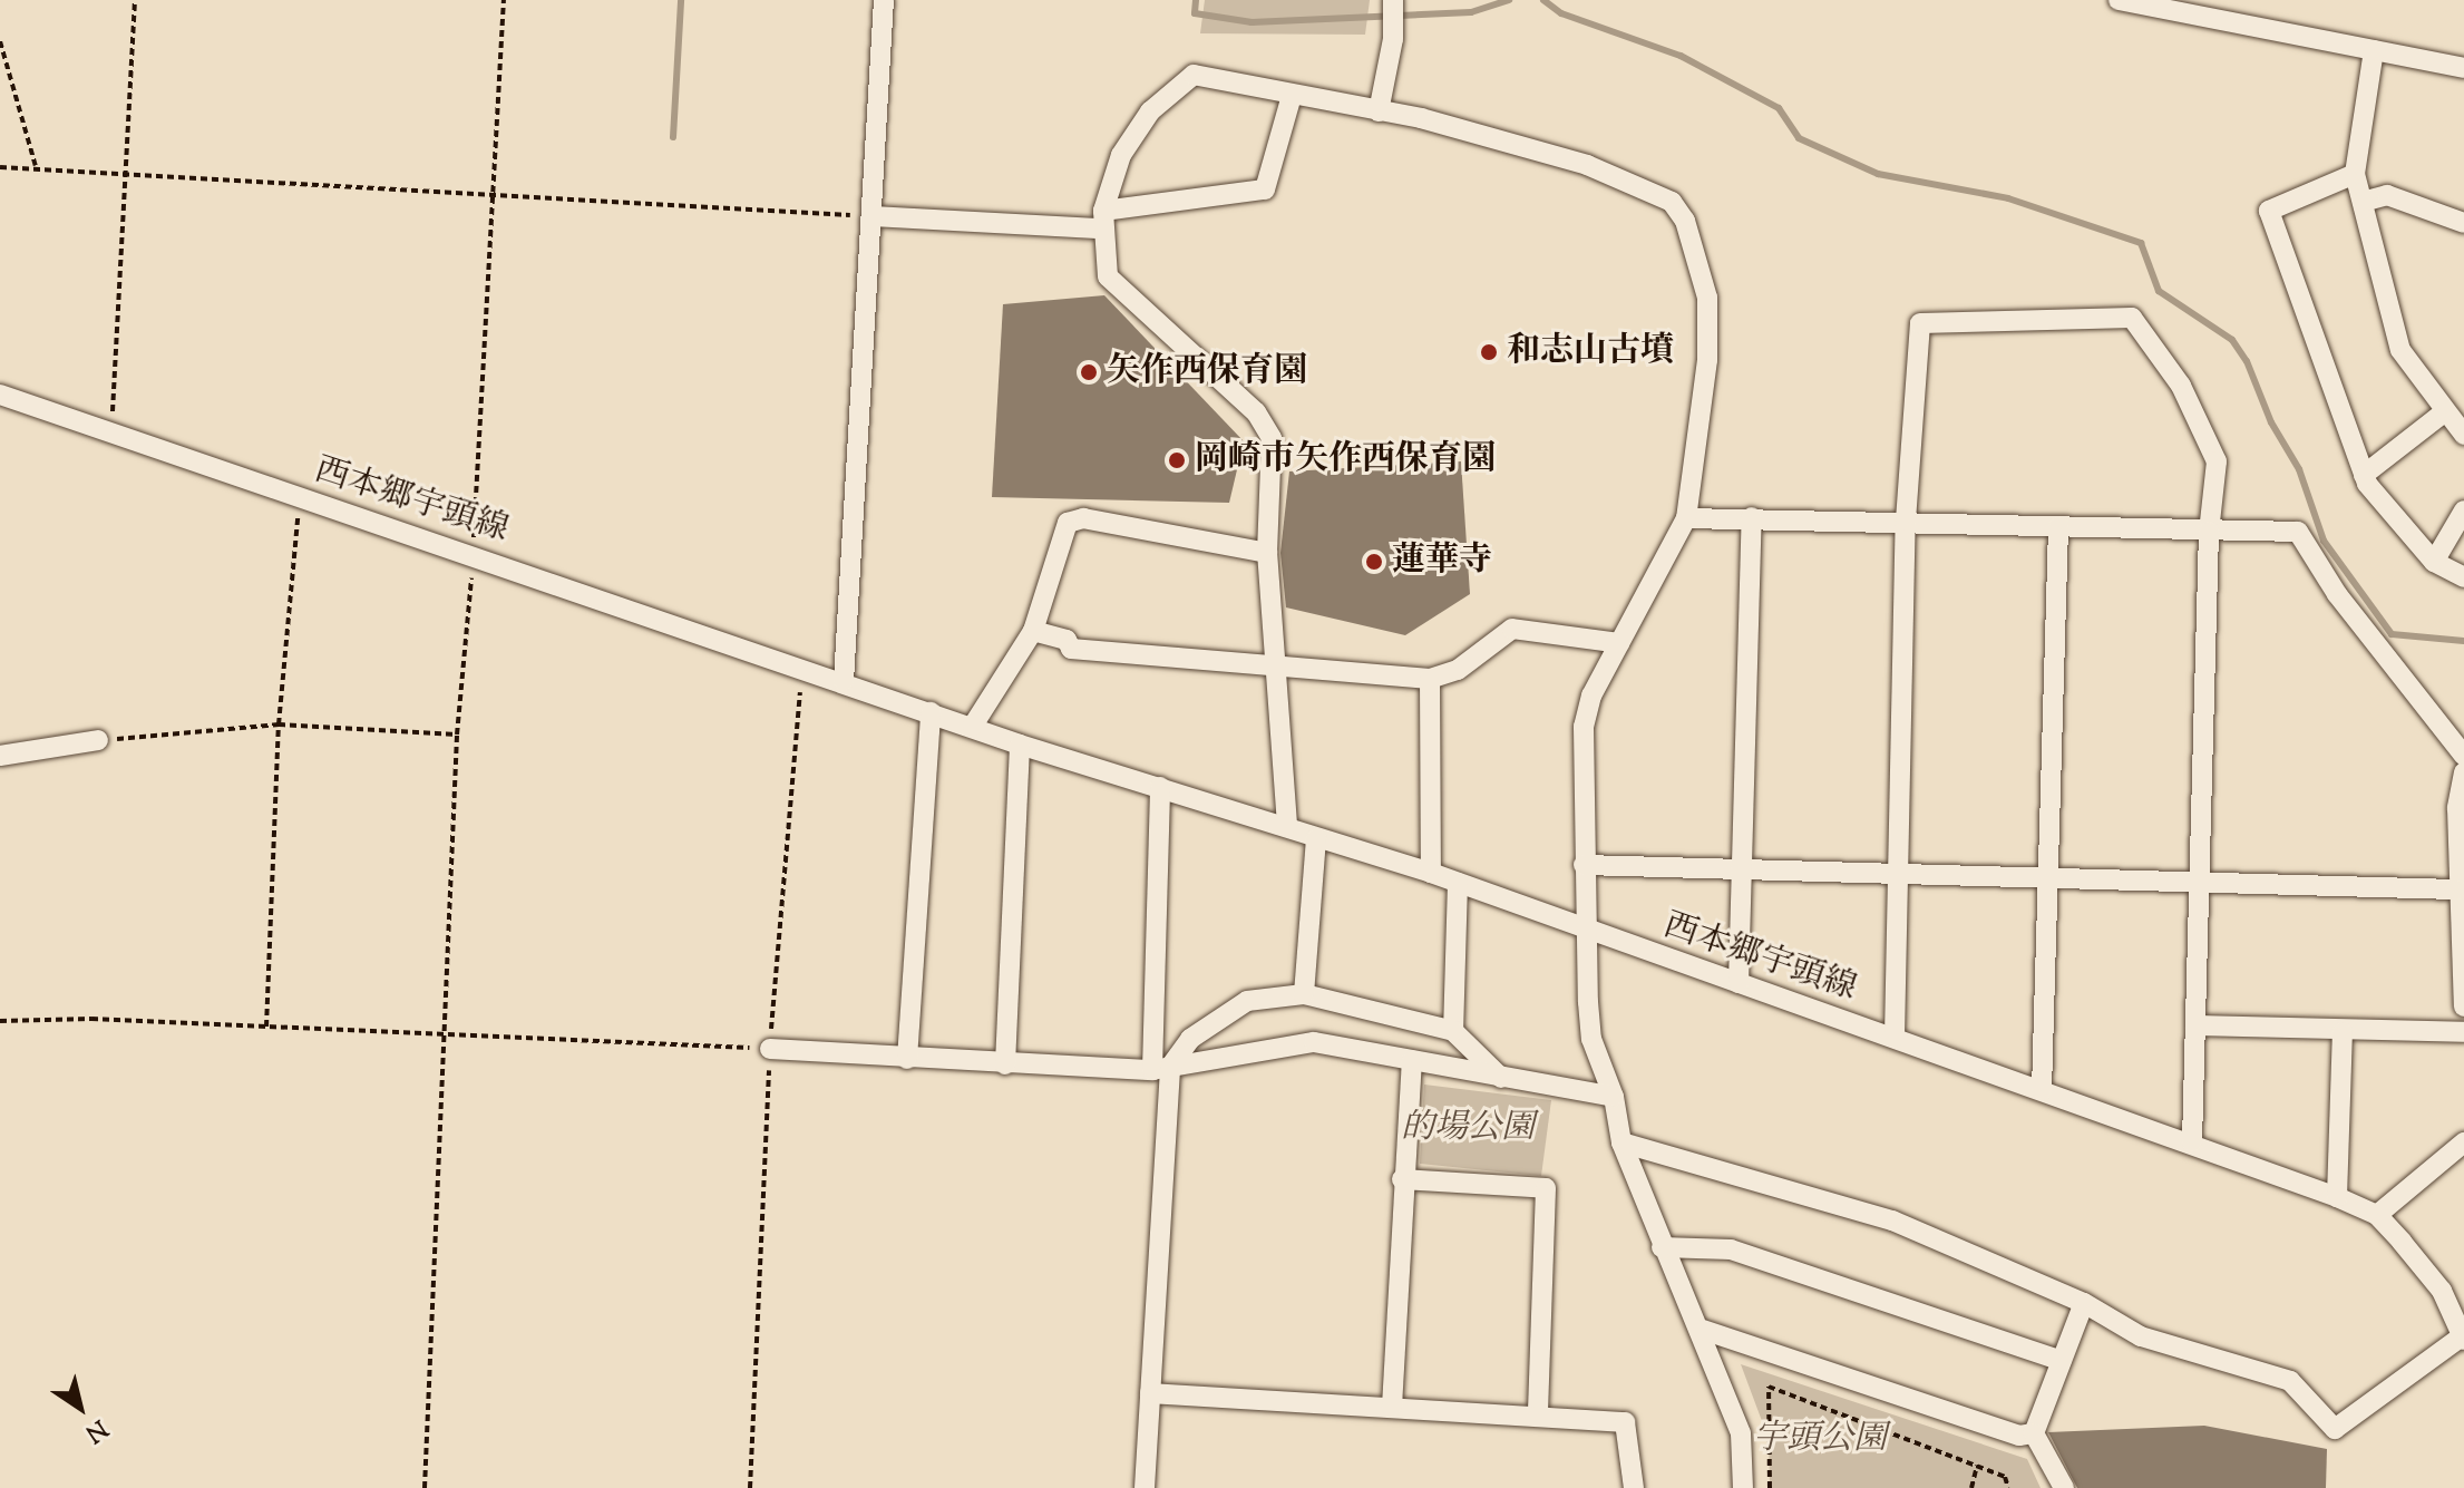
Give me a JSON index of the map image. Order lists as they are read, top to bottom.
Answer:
{
  "streets": {
    "street": ["西本郷宇頭線"]
  },
  "parks": ["的場公園", "宇頭公園"],
  "places": [
    "和志山古墳",
    "矢作西保育園",
    "岡崎市矢作西保育園",
    "蓮華寺"
  ],
  "north": "bottom right"
}
